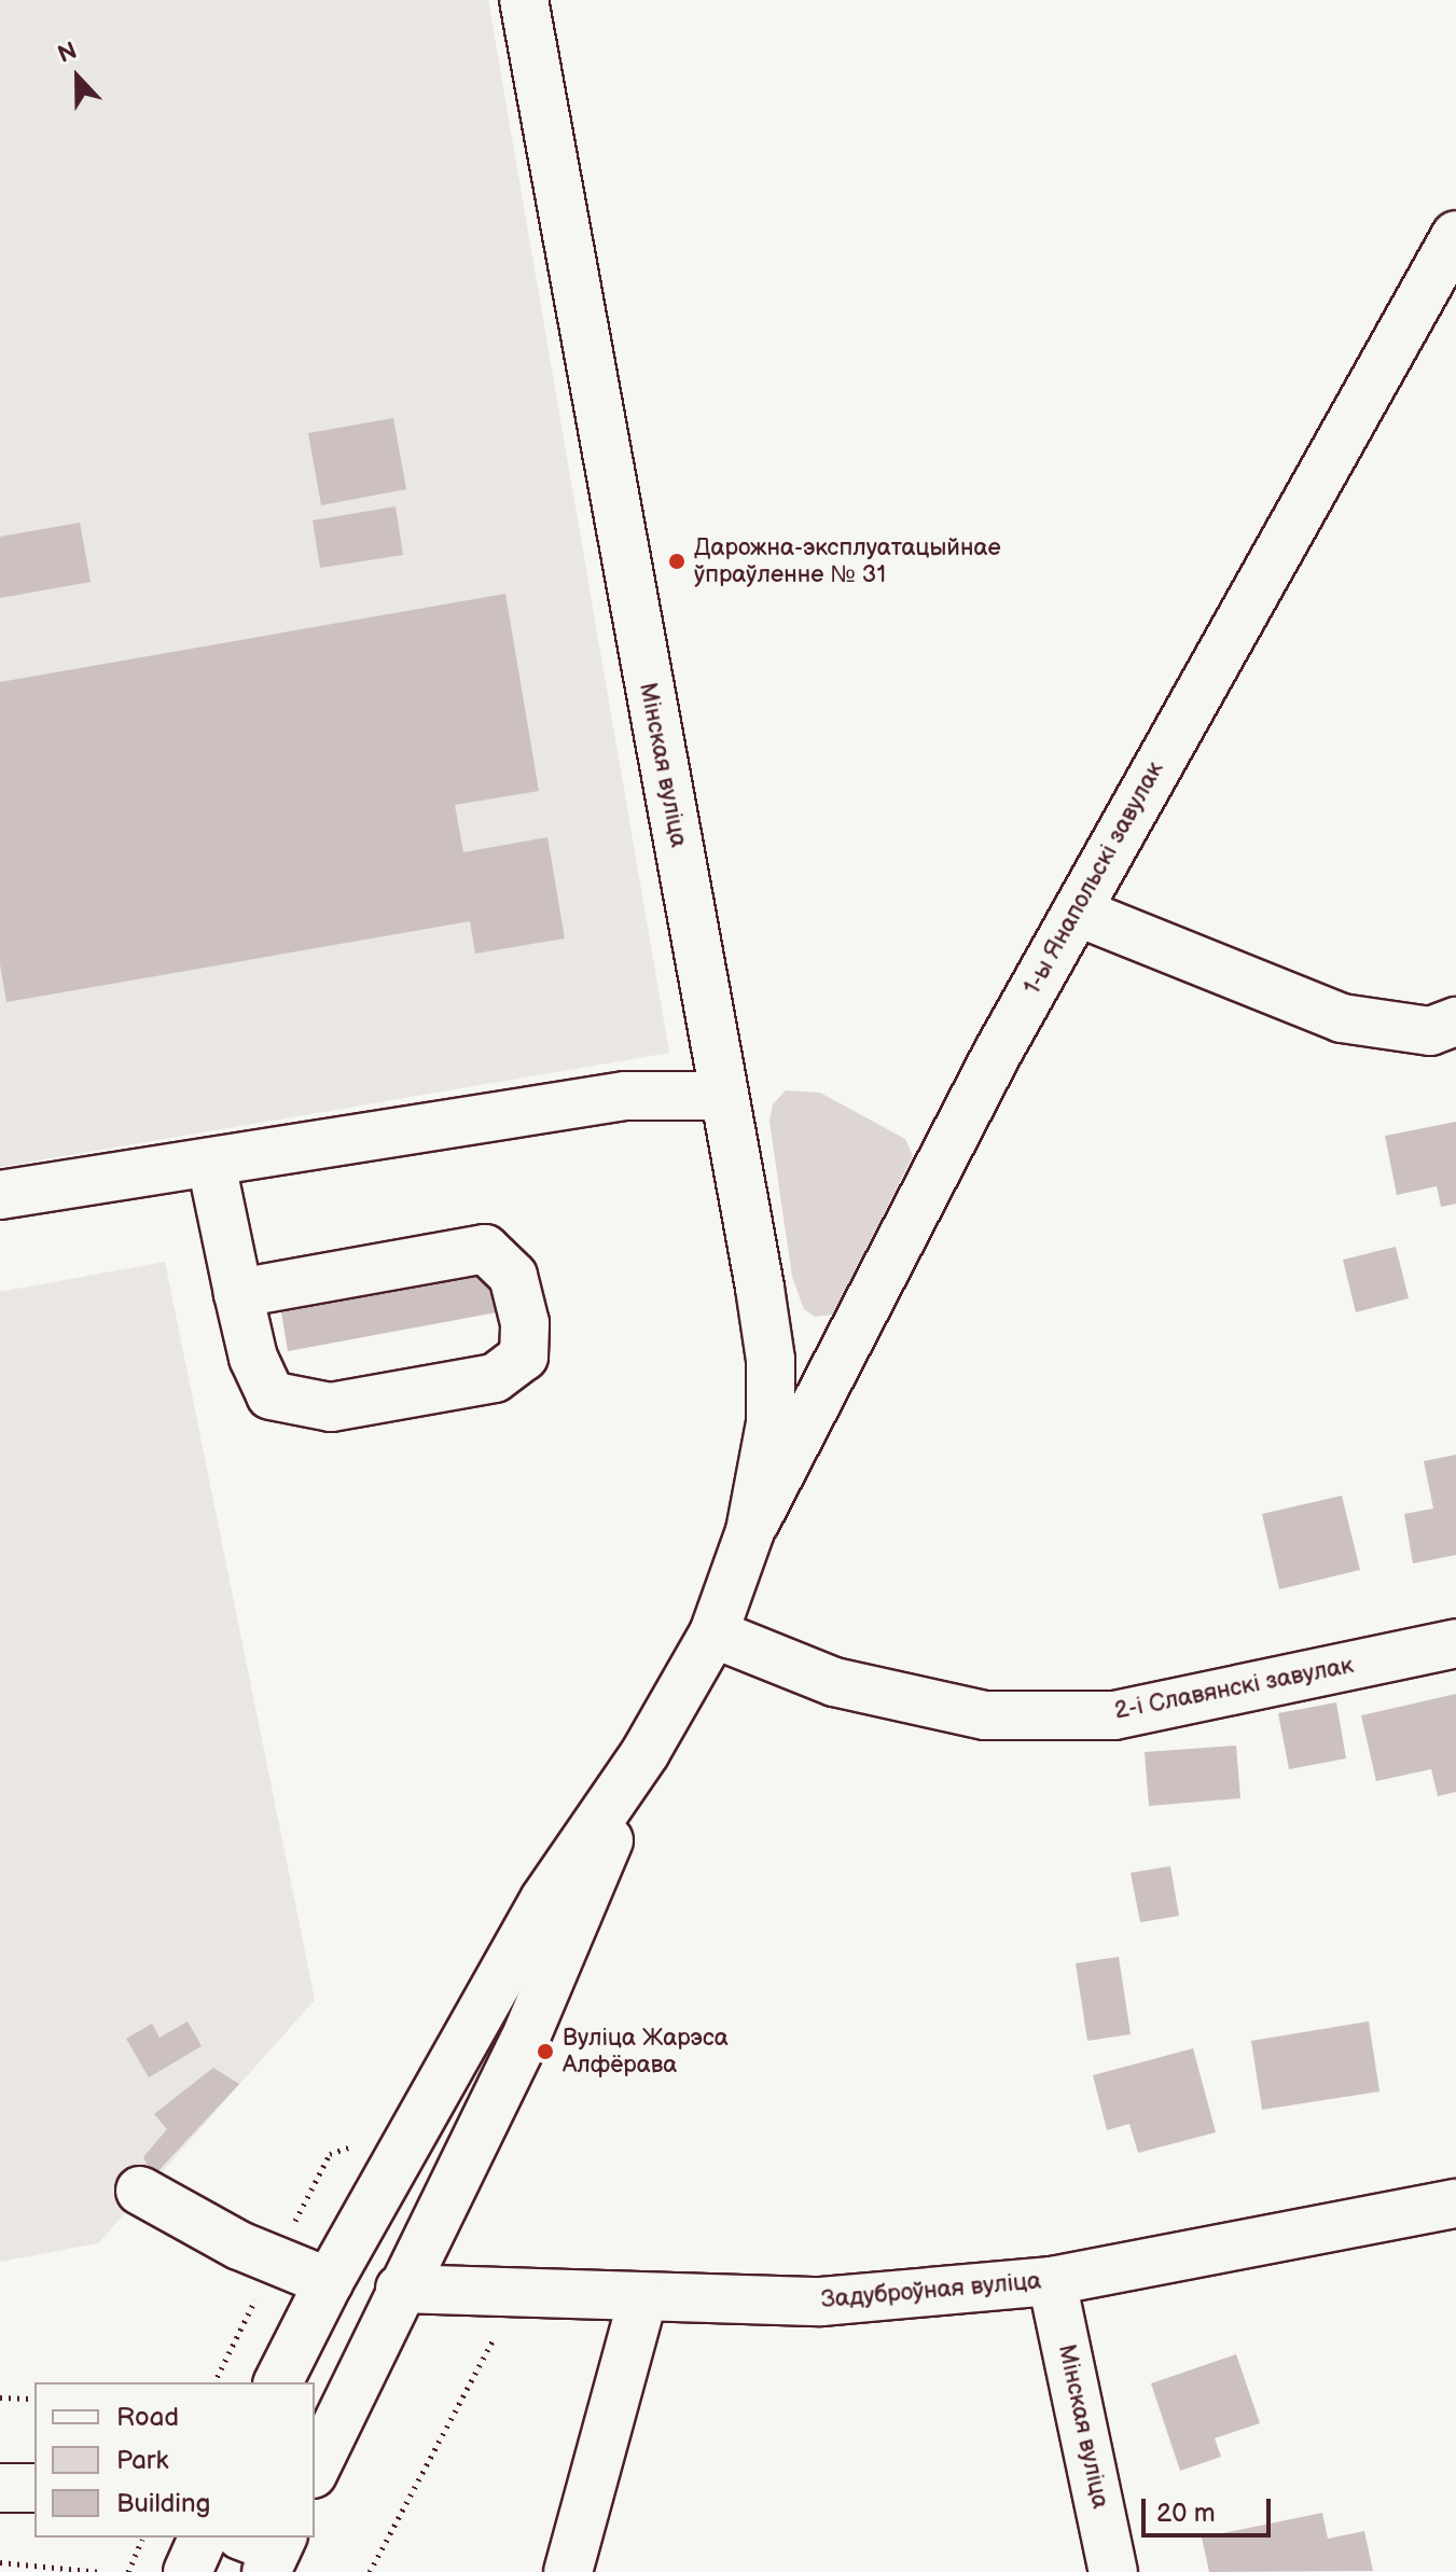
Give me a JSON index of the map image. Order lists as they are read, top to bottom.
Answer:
{
  "streets": {
    "street": [
      "Мінская вуліца",
      "1-ы Янапольскі завулак",
      "2-і Славянскі завулак",
      "Задуброўная вуліца"
    ]
  },
  "crossings": [
    ["Мінская вуліца", "1-ы Янапольскі завулак"],
    ["Мінская вуліца", "Задуброўная вуліца"]
  ],
  "places": ["Дарожна-эксплуатацыйнае ўпраўленне № 31", "Вуліца Жарэса Алфёрава"],
  "legend": ["Road", "Park", "Building"],
  "scale_bar": "20 m",
  "north": "top"
}
